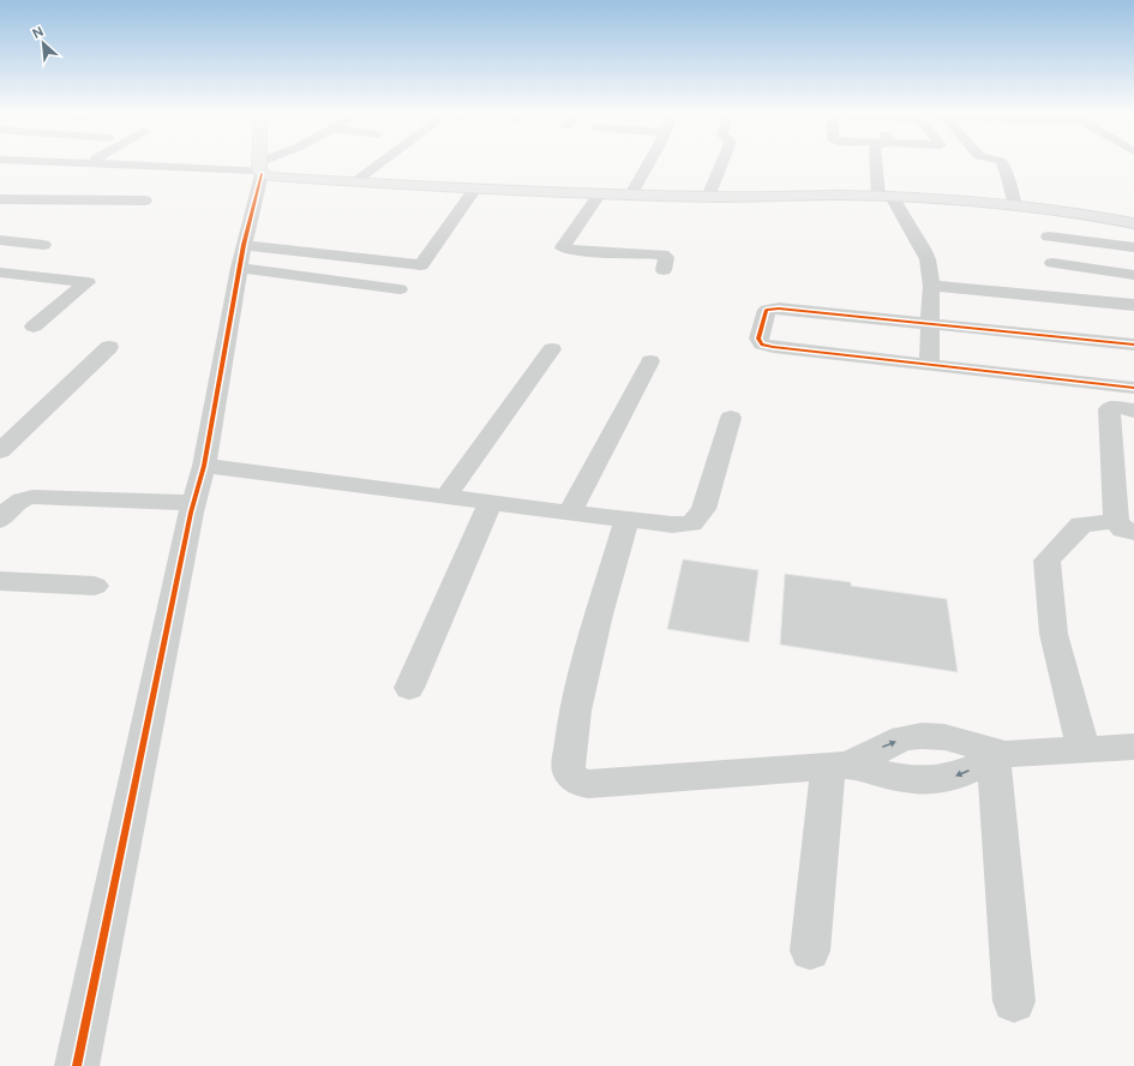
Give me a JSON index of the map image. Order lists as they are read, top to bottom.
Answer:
{
  "north": "top left"
}
